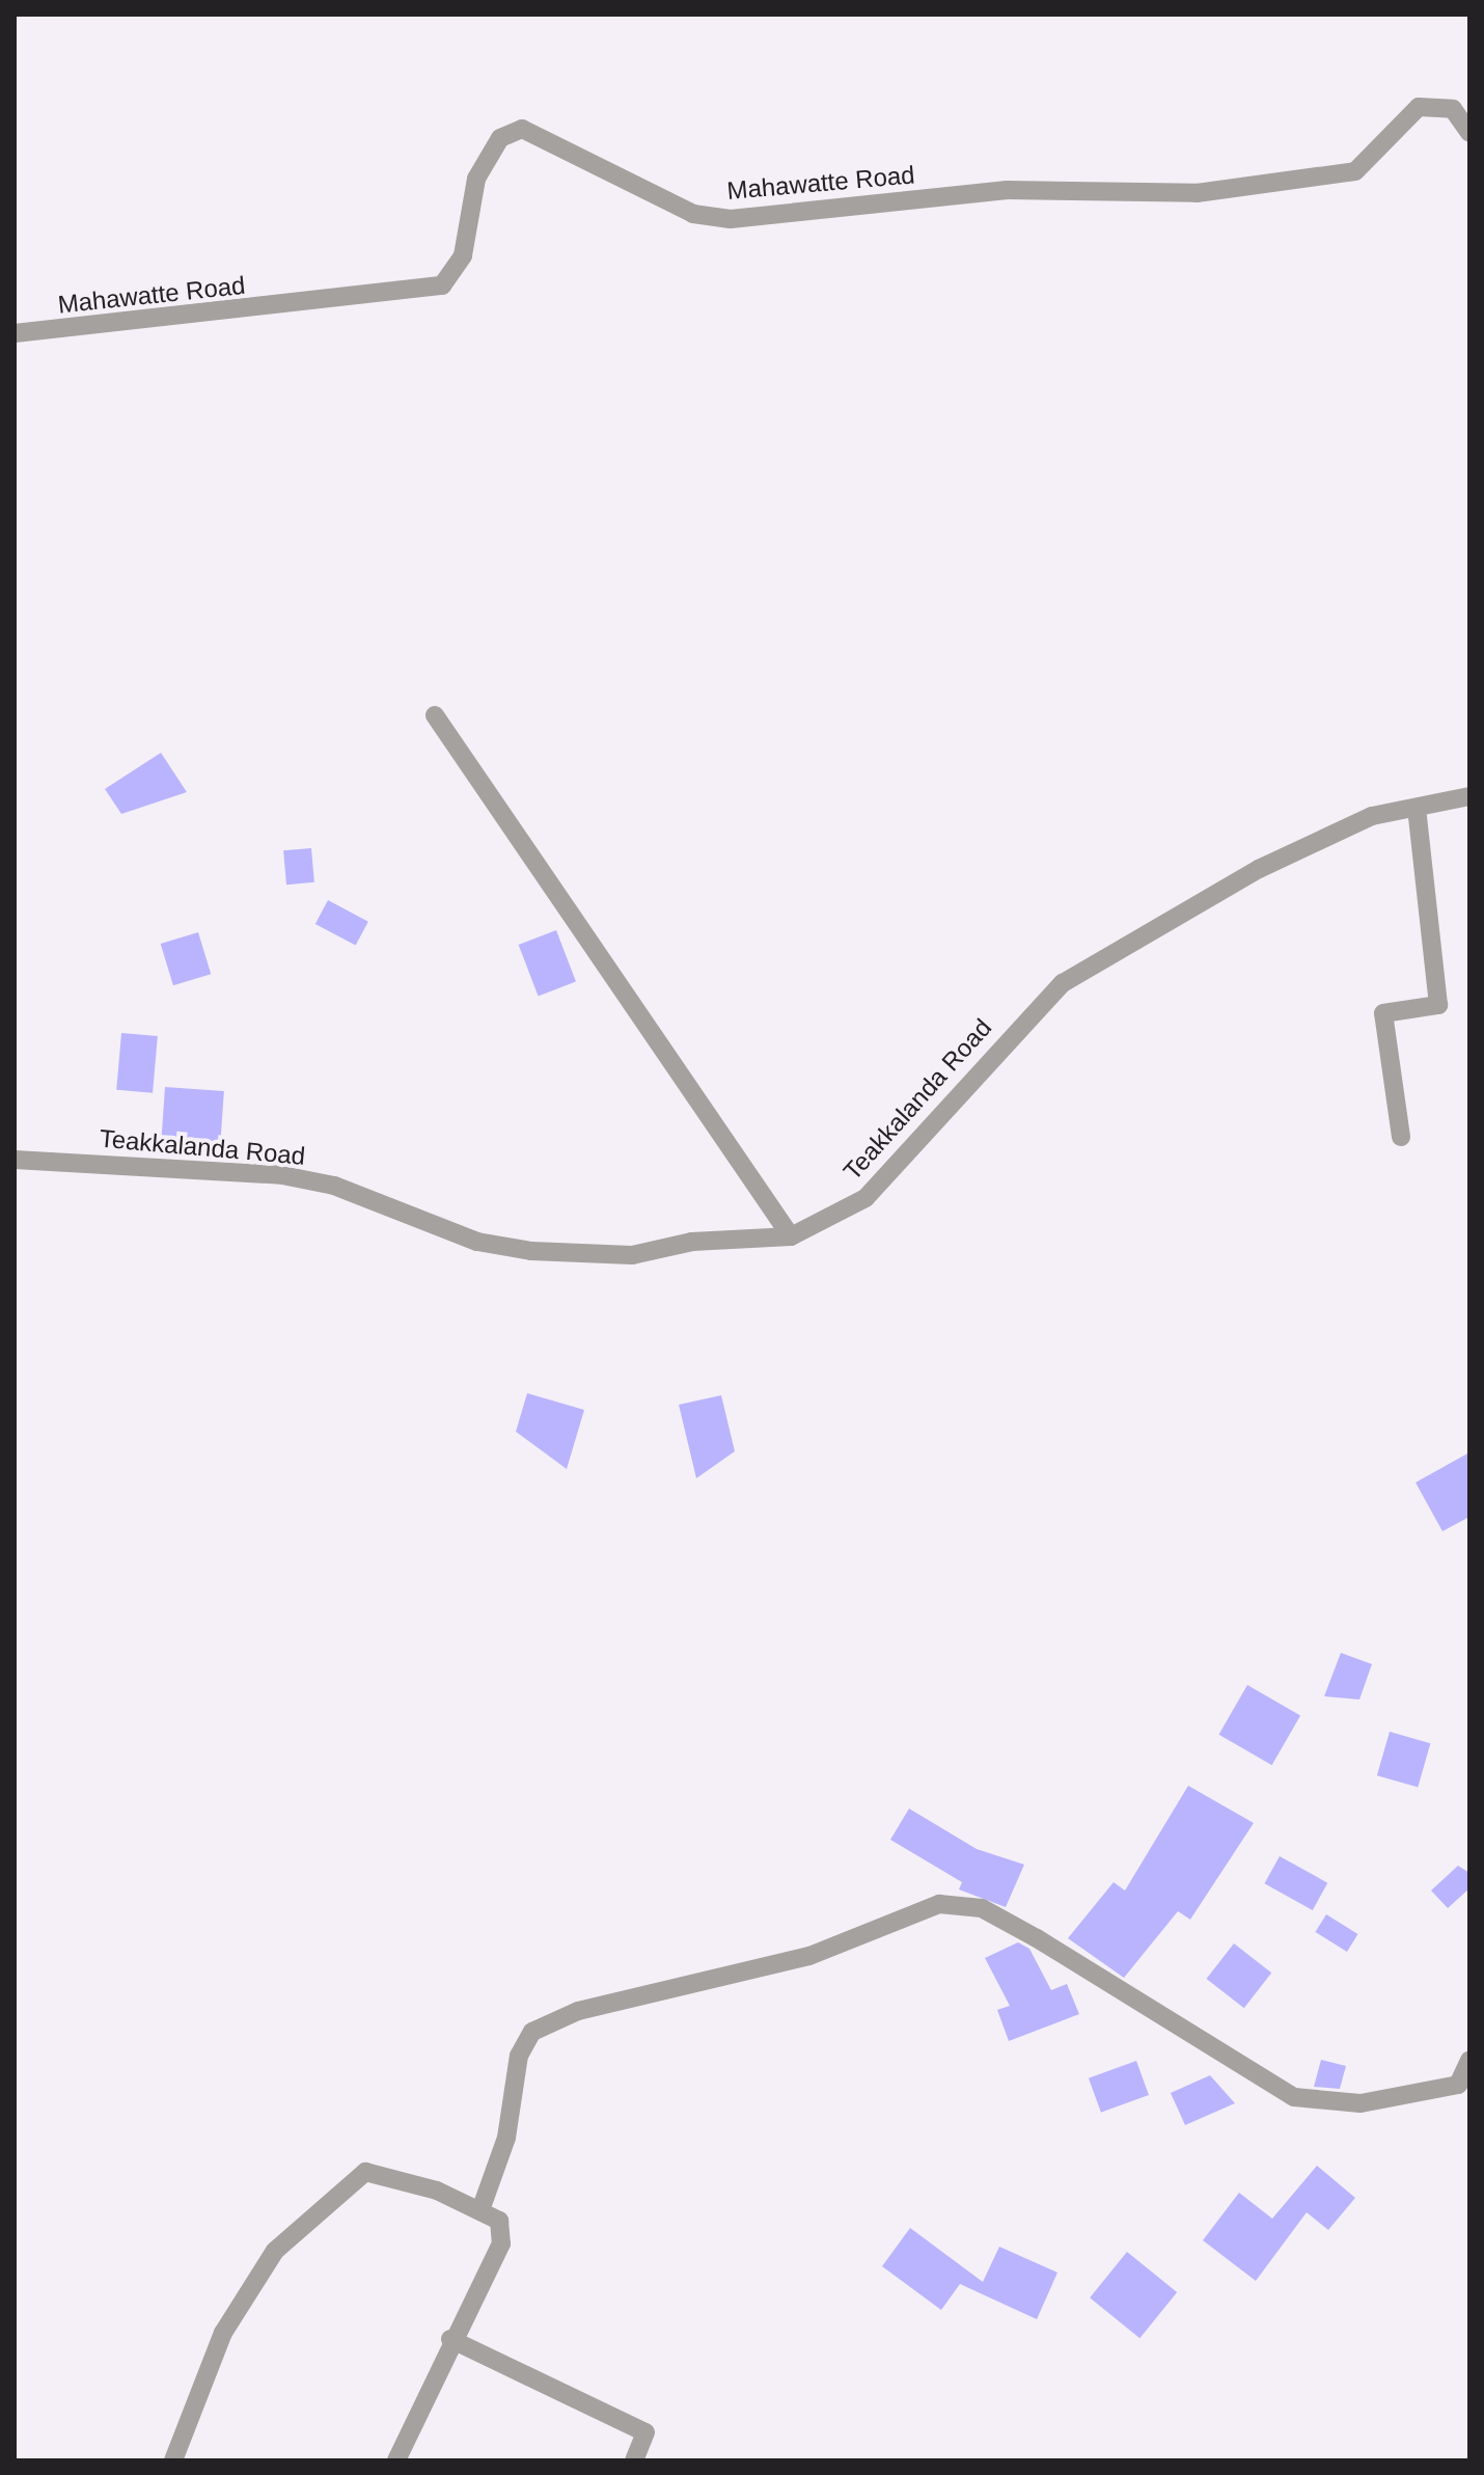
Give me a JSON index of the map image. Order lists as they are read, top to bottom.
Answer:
{
  "streets": {
    "street": ["Mahawatte Road", "Teakkalanda Road"]
  }
}
